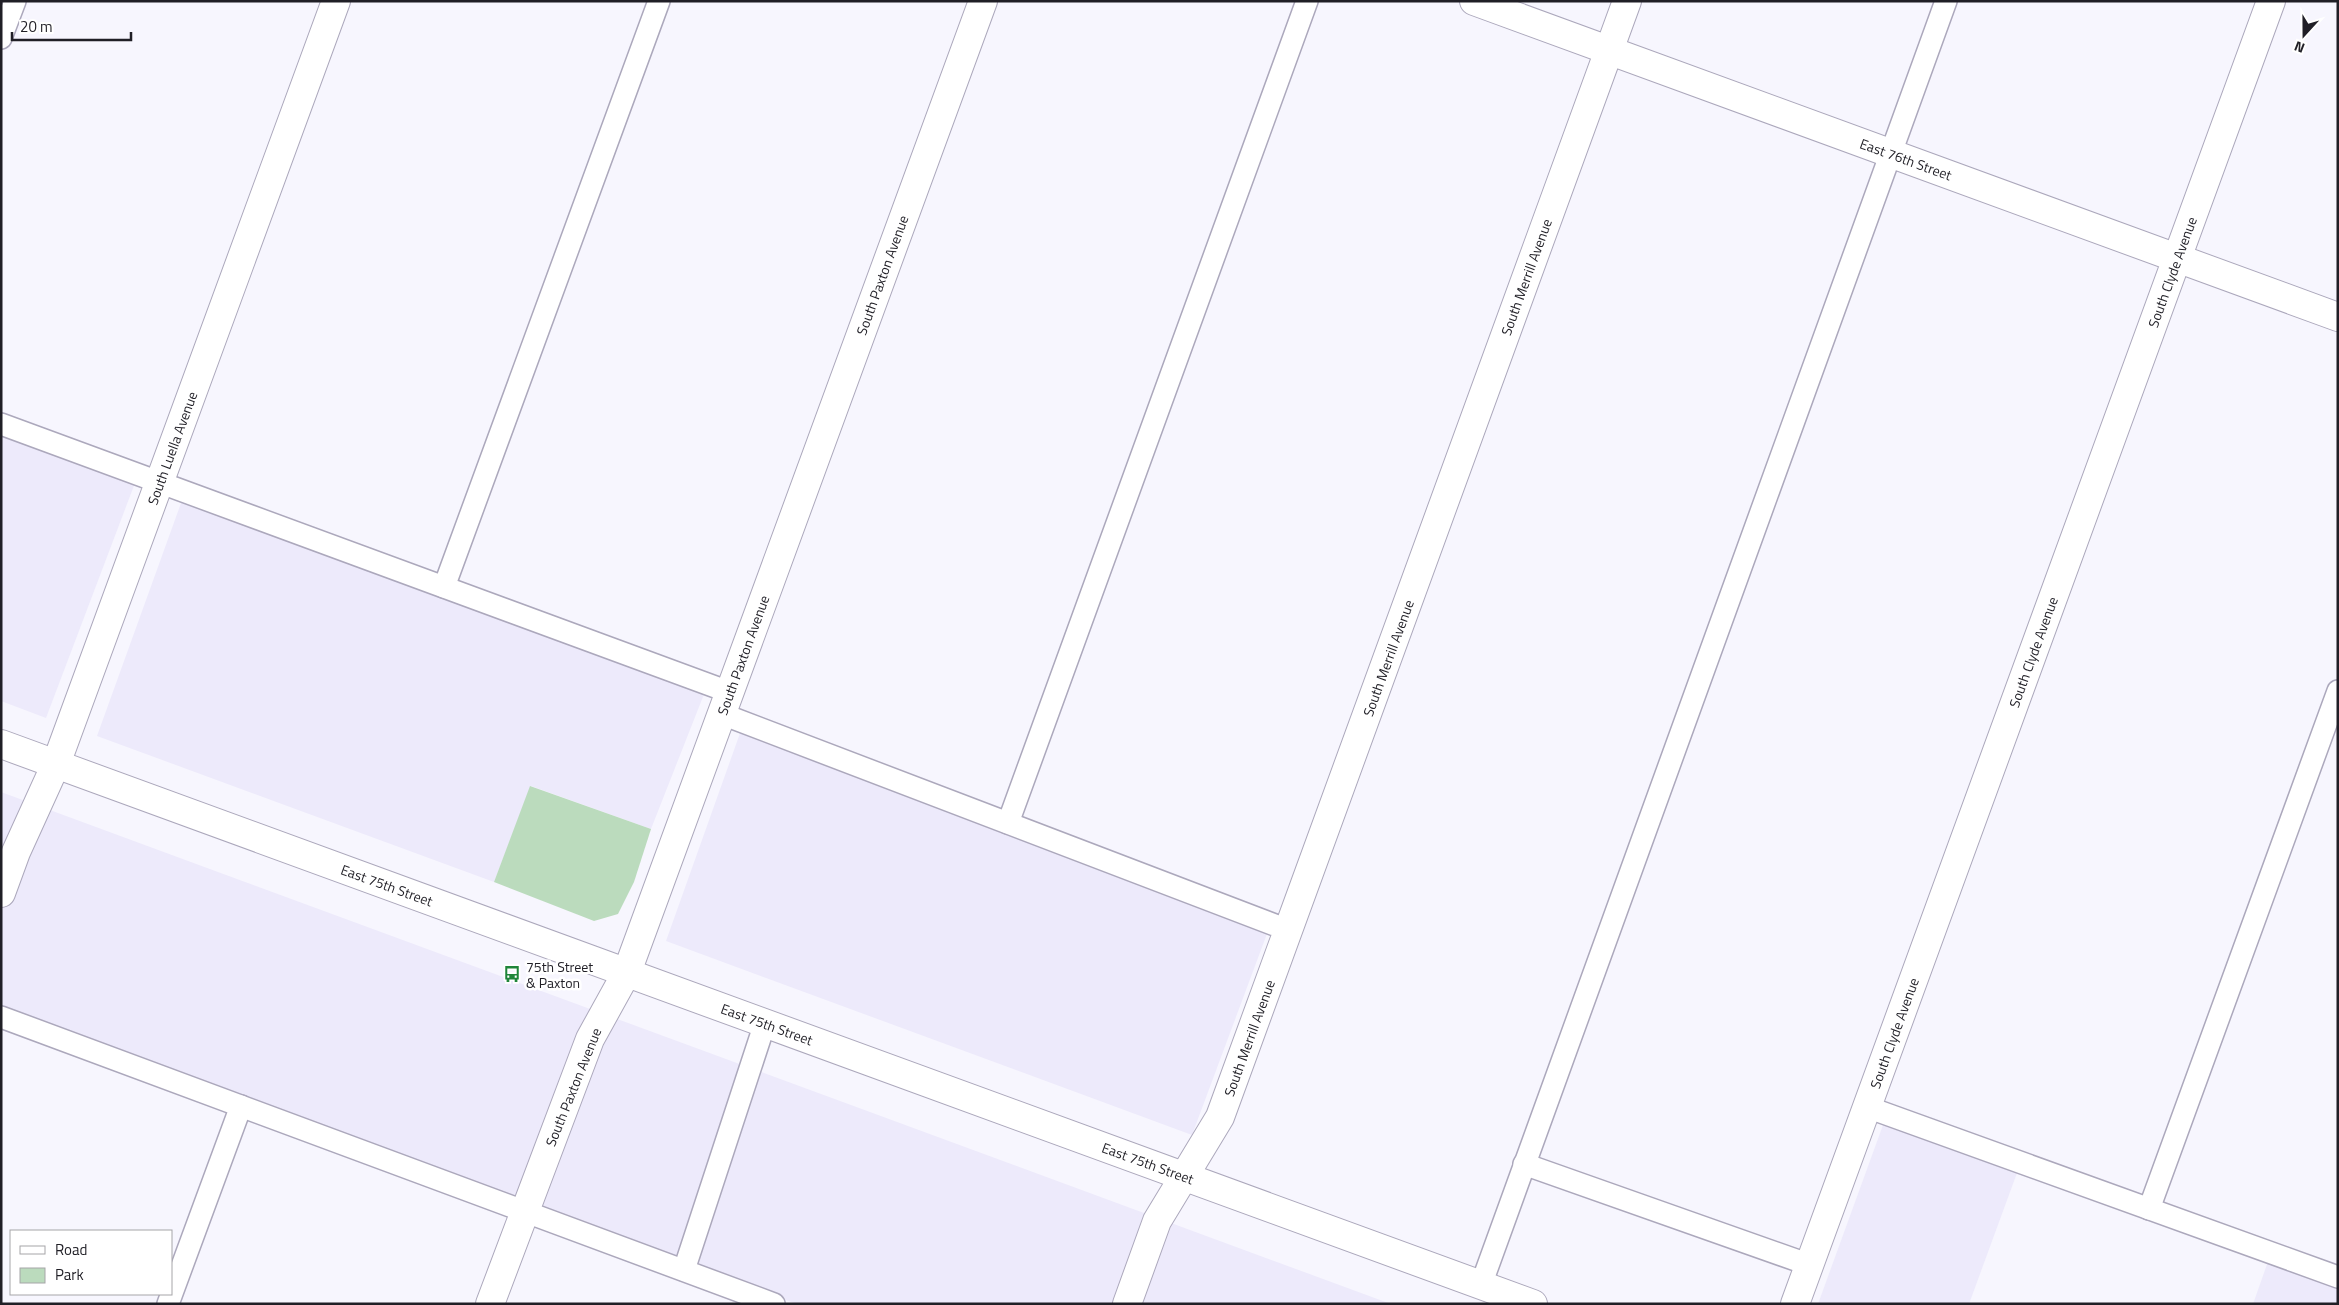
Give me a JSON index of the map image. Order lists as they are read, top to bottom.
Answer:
{
  "streets": {
    "street": [
      "East 76th Street",
      "South Clyde Avenue",
      "South Paxton Avenue",
      "South Merrill Avenue",
      "South Luella Avenue",
      "East 75th Street"
    ]
  },
  "crossings": [
    ["East 76th Street", "South Clyde Avenue"],
    ["East 76th Street", "South Merrill Avenue"],
    ["South Paxton Avenue", "East 75th Street"],
    ["South Merrill Avenue", "East 75th Street"],
    ["South Luella Avenue", "East 75th Street"]
  ],
  "places": {
    "bus stop": ["75th Street & Paxton"]
  },
  "legend": ["Road", "Park"],
  "scale_bar": "20 m",
  "north": "bottom"
}
